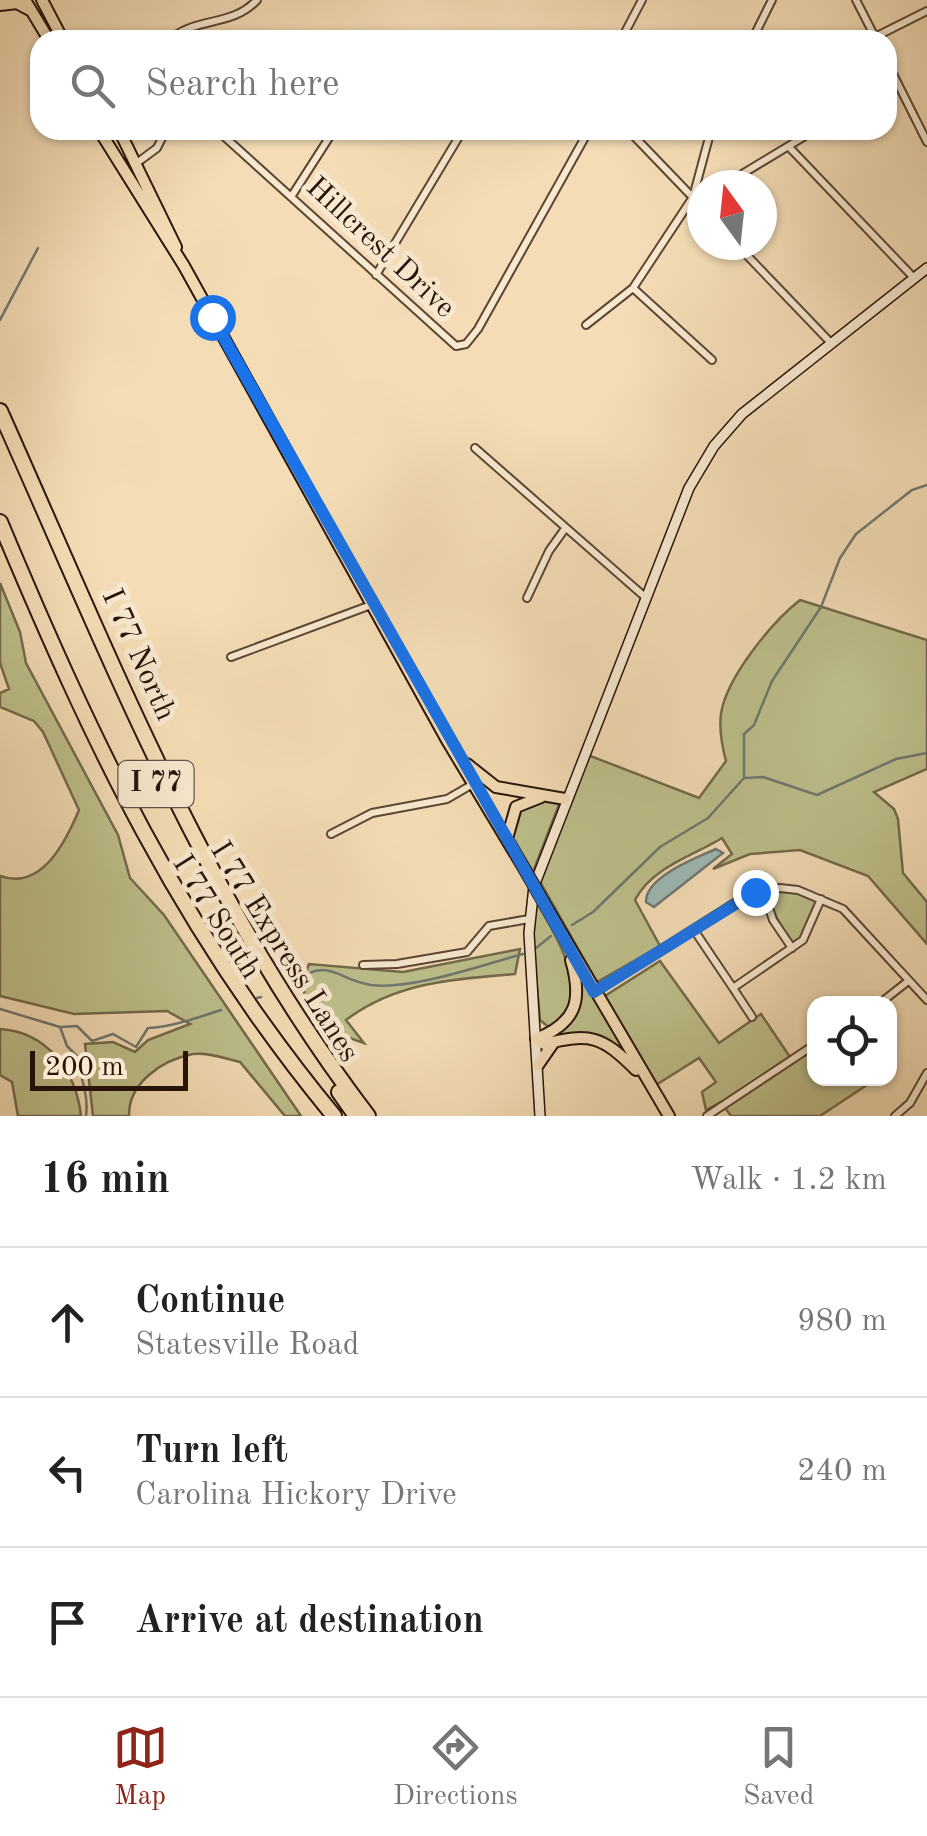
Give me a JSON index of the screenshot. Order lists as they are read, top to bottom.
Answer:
{
  "streets": {
    "highway": [
      "I 77 North",
      "I 77",
      "I 77 South",
      "I 77 Express Lanes"
    ],
    "street": ["Hillcrest Drive"]
  },
  "scale_bar": "200 m",
  "north": "top",
  "page": {
    "search": "Search here",
    "scale": "200 m",
    "heading": ["16 min", "Walk · 1.2 km"],
    "list": [
      ["Continue", "Statesville Road", "980 m"],
      ["Turn left", "Carolina Hickory Drive", "240 m"],
      "Arrive at destination"
    ],
    "nav": ["Map", "Directions", "Saved"]
  }
}
